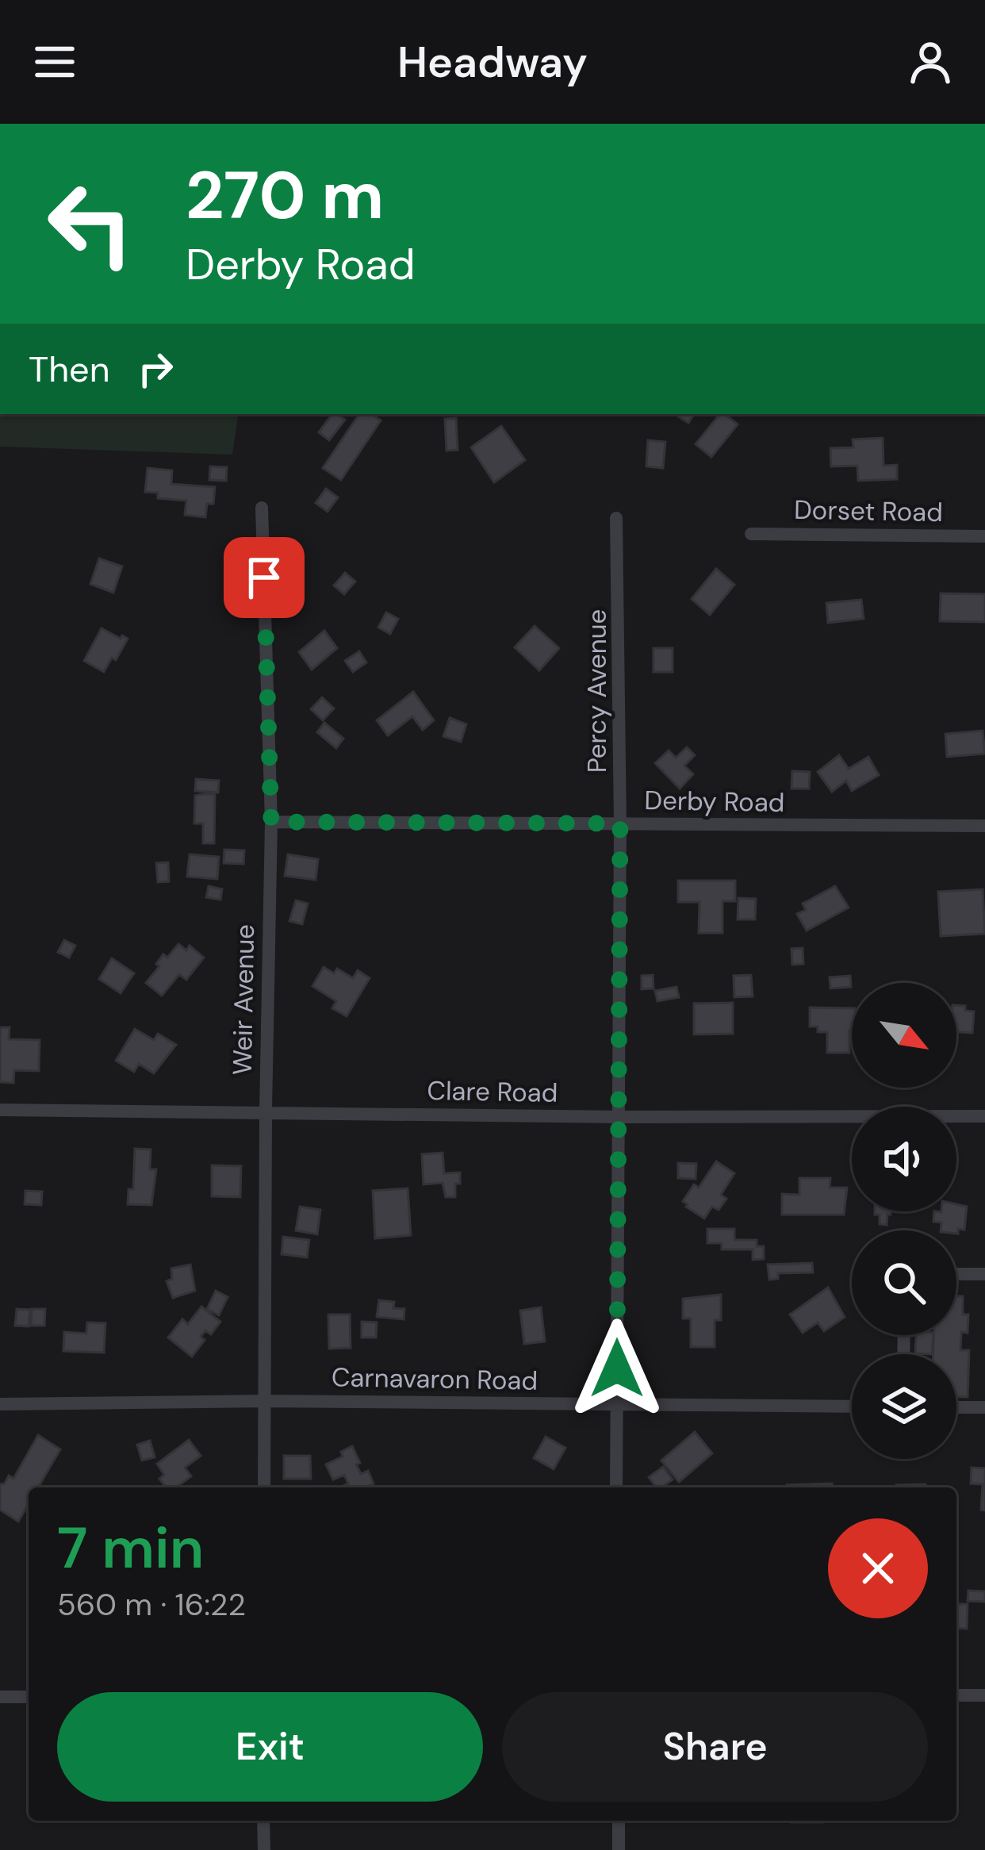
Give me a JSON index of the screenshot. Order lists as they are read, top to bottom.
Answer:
{
  "streets": {
    "street": [
      "Dorset Road",
      "Percy Avenue",
      "Derby Road",
      "Weir Avenue",
      "Clare Road",
      "Carnavaron Road"
    ]
  },
  "crossings": [
    ["Percy Avenue", "Derby Road"],
    ["Percy Avenue", "Clare Road"],
    ["Percy Avenue", "Carnavaron Road"],
    ["Derby Road", "Weir Avenue"],
    ["Weir Avenue", "Clare Road"],
    ["Weir Avenue", "Carnavaron Road"]
  ],
  "north": "bottom right",
  "page": {
    "header": "Headway",
    "turn": ["270 m", "Derby Road"],
    "then": "Then",
    "heading": ["7 min", "560 m · 16:22"],
    "buttons": ["Exit", "Share"]
  }
}
